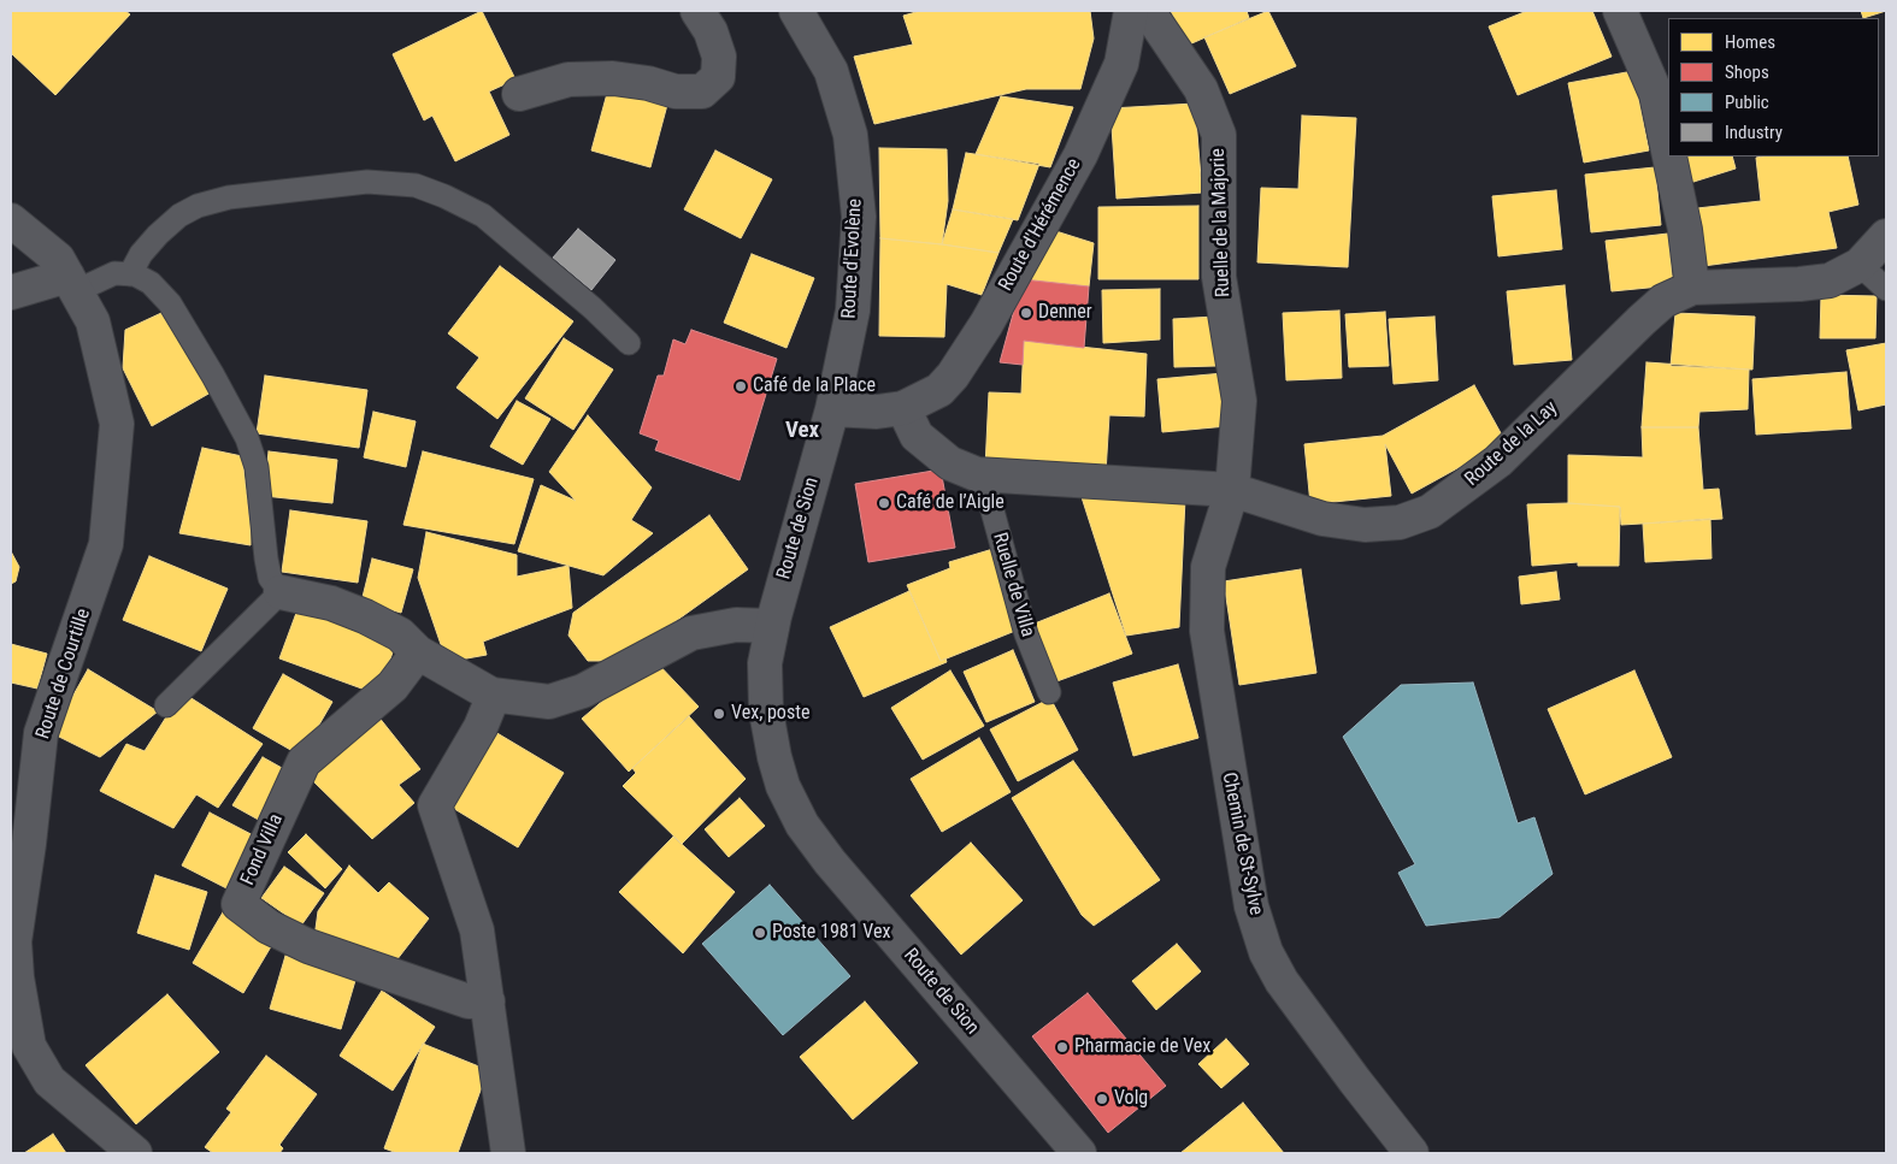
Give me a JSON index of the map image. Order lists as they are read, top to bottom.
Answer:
{
  "streets": {
    "street": [
      "Ruelle de la Majorie",
      "Route d'Hérémence",
      "Route d'Evolène",
      "Route de la Lay",
      "Route de Sion",
      "Route de Courtille",
      "Chemin de St-Sylve",
      "Fond Villa"
    ],
    "lane": ["Ruelle de Villa"]
  },
  "crossings": [
    ["Ruelle de la Majorie", "Route de la Lay"],
    ["Ruelle de la Majorie", "Chemin de St-Sylve"],
    ["Route d'Hérémence", "Route de la Lay"],
    ["Route d'Evolène", "Route de Sion"],
    ["Route de la Lay", "Ruelle de Villa"],
    ["Route de la Lay", "Chemin de St-Sylve"]
  ],
  "districts": ["Vex"],
  "places": [
    "Denner",
    "Café de la Place",
    "Café de l’Aigle",
    "Vex, poste",
    "Poste 1981 Vex",
    "Pharmacie de Vex",
    "Volg"
  ],
  "legend": [
    "Homes",
    "Shops",
    "Public",
    "Industry"
  ]
}
